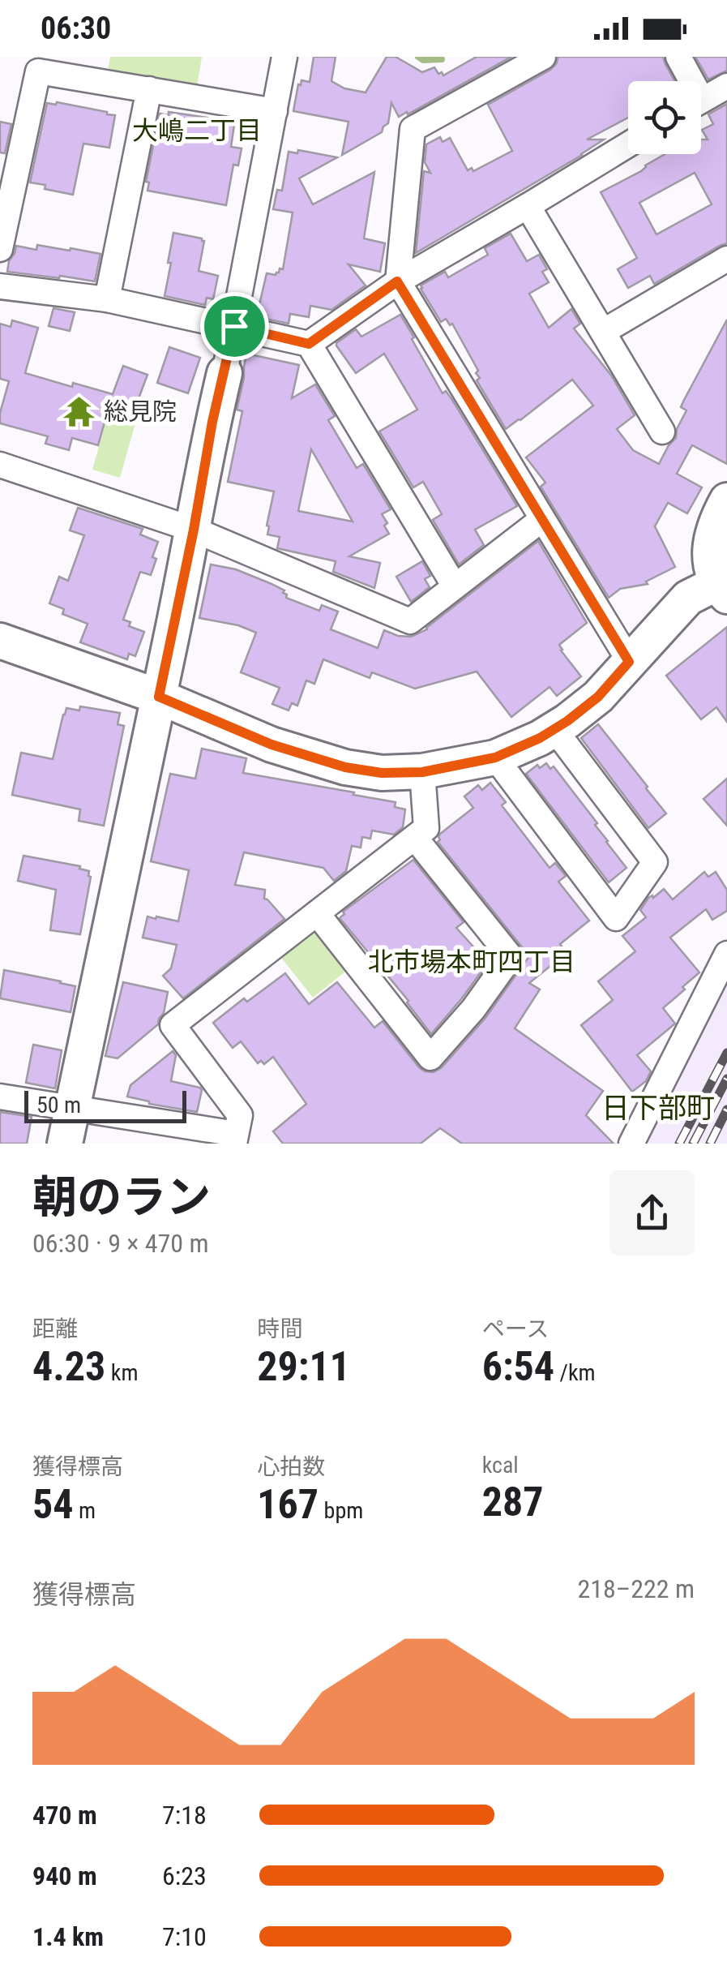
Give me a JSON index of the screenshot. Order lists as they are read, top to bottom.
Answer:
{
  "districts": ["大嶋二丁目", "北市場本町四丁目", "日下部町"],
  "places": {
    "temple": ["総見院"]
  },
  "scale_bar": "50 m",
  "page": {
    "status": "06:30",
    "scale": "50 m",
    "heading": ["朝のラン", "06:30 · 9 × 470 m"],
    "stats": [
      ["距離", "4.23 km"],
      ["時間", "29:11"],
      ["ペース", "6:54 /km"],
      ["獲得標高", "54 m"],
      ["心拍数", "167 bpm"],
      ["kcal", "287"]
    ],
    "chart": ["獲得標高", "218–222 m"],
    "list": [
      {
        "name": "470 m",
        "note": "7:18"
      },
      {
        "name": "940 m",
        "note": "6:23"
      },
      {
        "name": "1.4 km",
        "note": "7:10"
      }
    ]
  }
}
